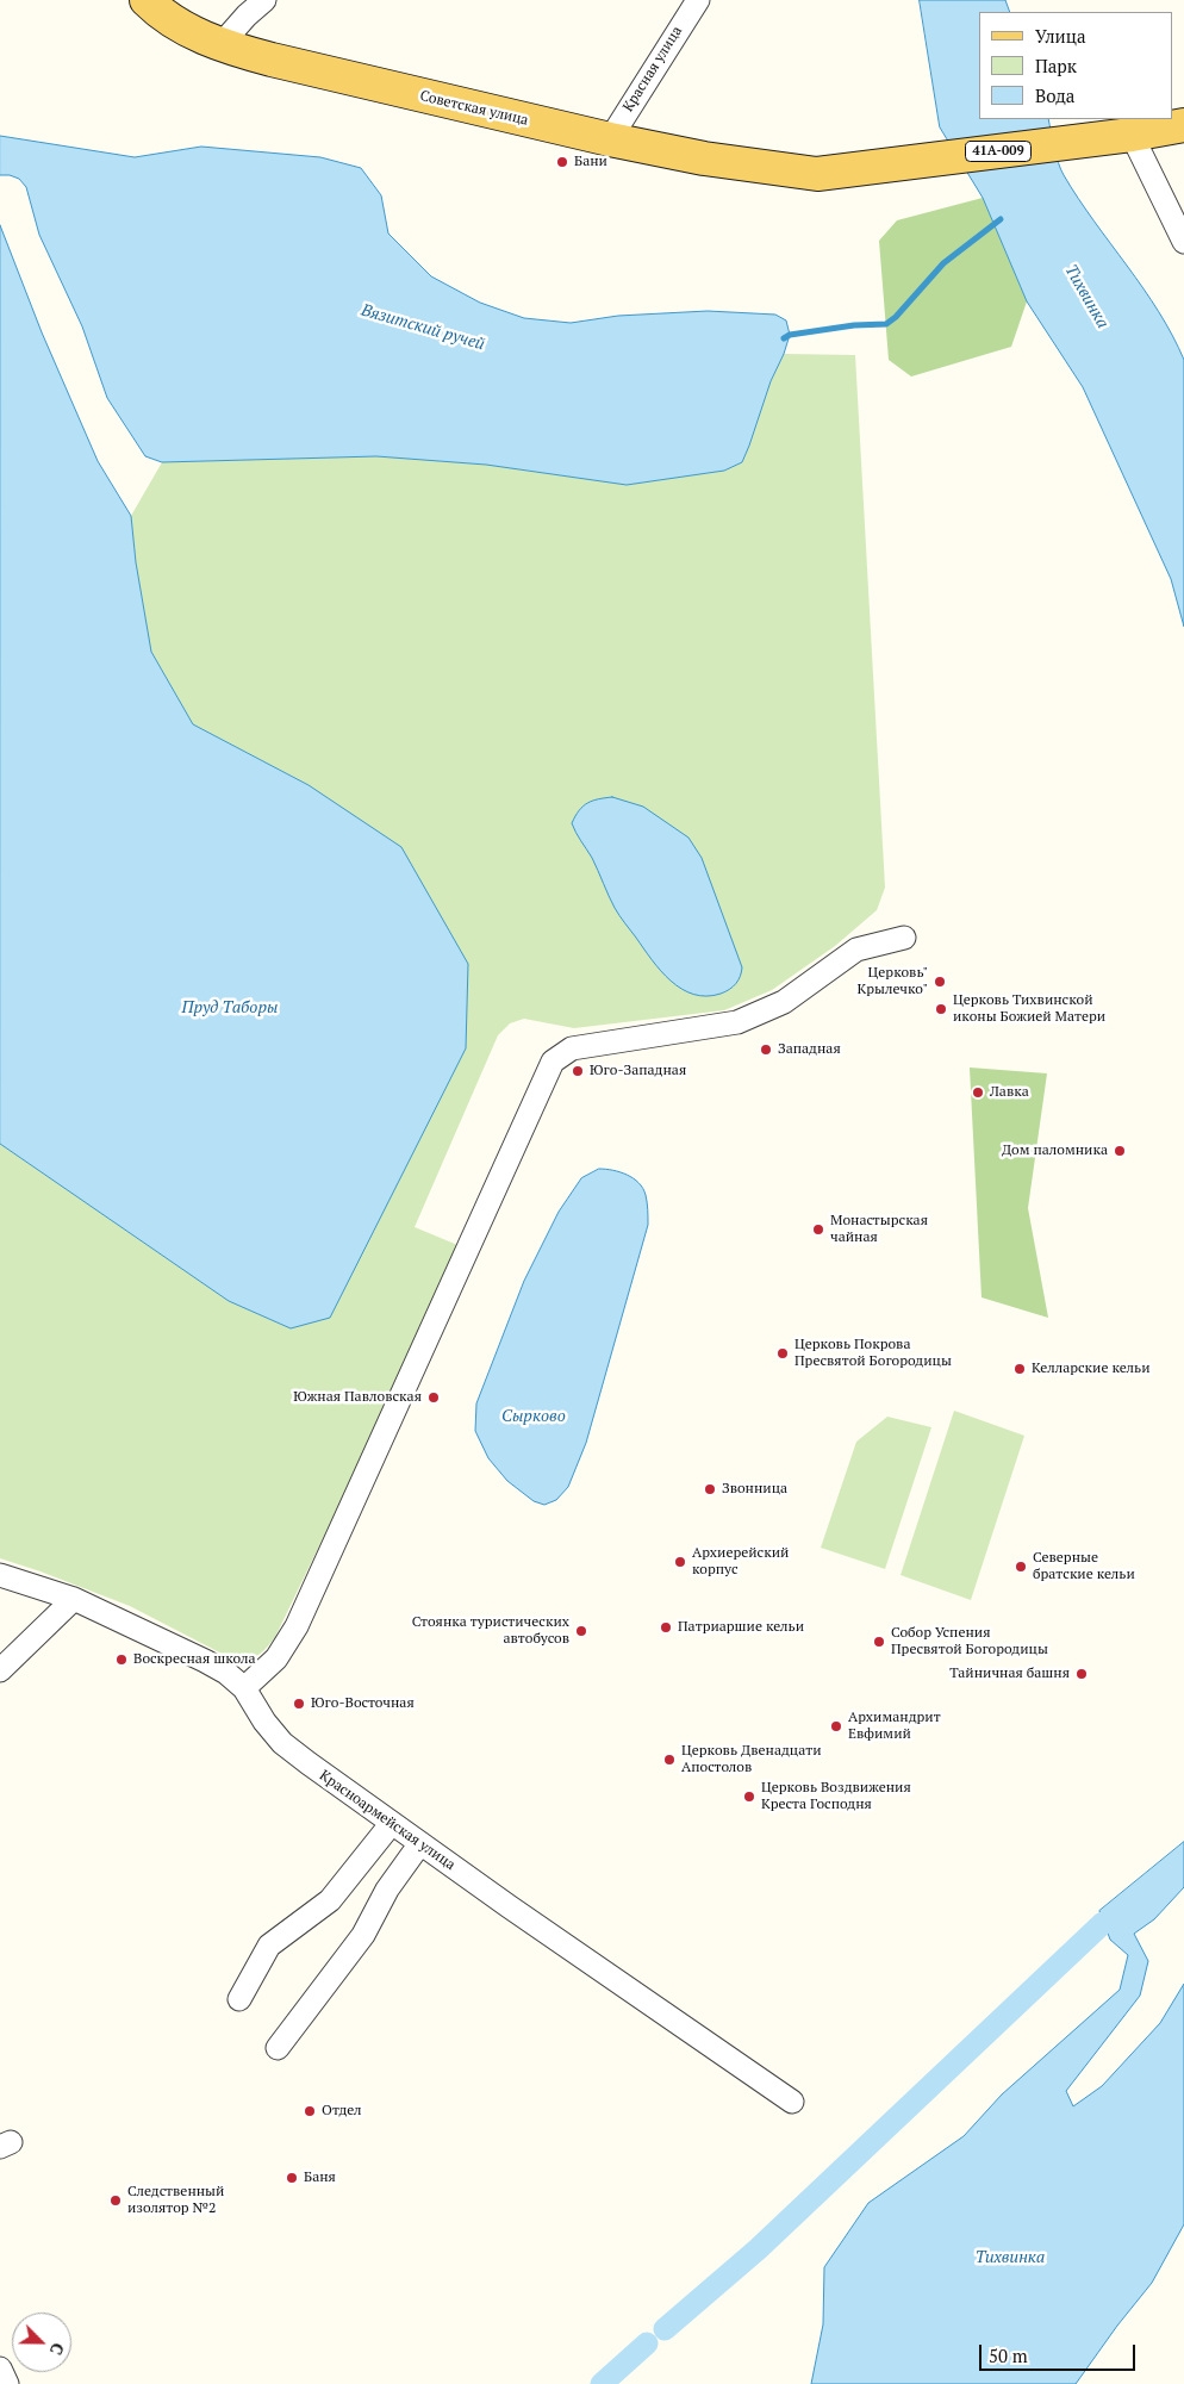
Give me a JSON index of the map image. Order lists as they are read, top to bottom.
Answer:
{
  "streets": {
    "main road": ["Советская улица", "41А-009"],
    "street": ["Красная улица", "Красноармейская улица"]
  },
  "crossings": [
    ["Красная улица", "Советская улица"],
    ["Советская улица", "41А-009"]
  ],
  "water": [
    "Тихвинка",
    "Вязитский ручей",
    "Пруд Таборы",
    "Сырково"
  ],
  "places": [
    "Бани",
    "Церковь\" Крылечко\"",
    "Церковь Тихвинской иконы Божией Матери",
    "Западная",
    "Юго-Западная",
    "Лавка",
    "Дом паломника",
    "Монастырская чайная",
    "Церковь Покрова Пресвятой Богородицы",
    "Келларские кельи",
    "Южная Павловская",
    "Звонница",
    "Архиерейский корпус",
    "Северные братские кельи",
    "Патриаршие кельи",
    "Стоянка туристических автобусов",
    "Собор Успения Пресвятой Богородицы",
    "Воскресная школа",
    "Тайничная башня",
    "Юго-Восточная",
    "Архимандрит Евфимий",
    "Церковь Двенадцати Апостолов",
    "Церковь Воздвижения Креста Господня",
    "Отдел",
    "Баня",
    "Следственный изолятор №2"
  ],
  "legend": ["Улица", "Парк", "Вода"],
  "scale_bar": "50 m",
  "north": "bottom right"
}
